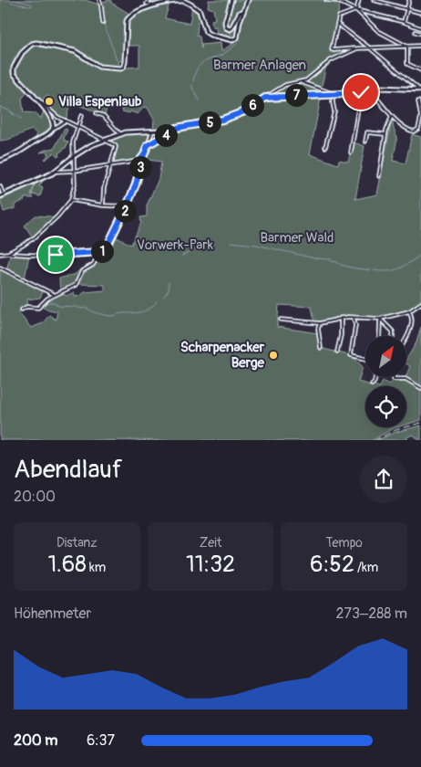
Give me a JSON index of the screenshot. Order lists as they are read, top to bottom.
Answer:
{
  "parks": ["Barmer Anlagen", "Barmer Wald", "Vorwerk-Park"],
  "places": ["Villa Espenlaub", "Scharpenacker Berge"],
  "north": "top right",
  "page": {
    "pins": [
      "7",
      "6",
      "5",
      "4",
      "3",
      "2",
      "1"
    ],
    "heading": ["Abendlauf", "20:00"],
    "stats": [
      ["Distanz", "1.68 km"],
      ["Zeit", "11:32"],
      ["Tempo", "6:52 /km"]
    ],
    "chart": ["Höhenmeter", "273–288 m"],
    "list": [
      {
        "name": "200 m",
        "note": "6:37"
      }
    ]
  }
}
